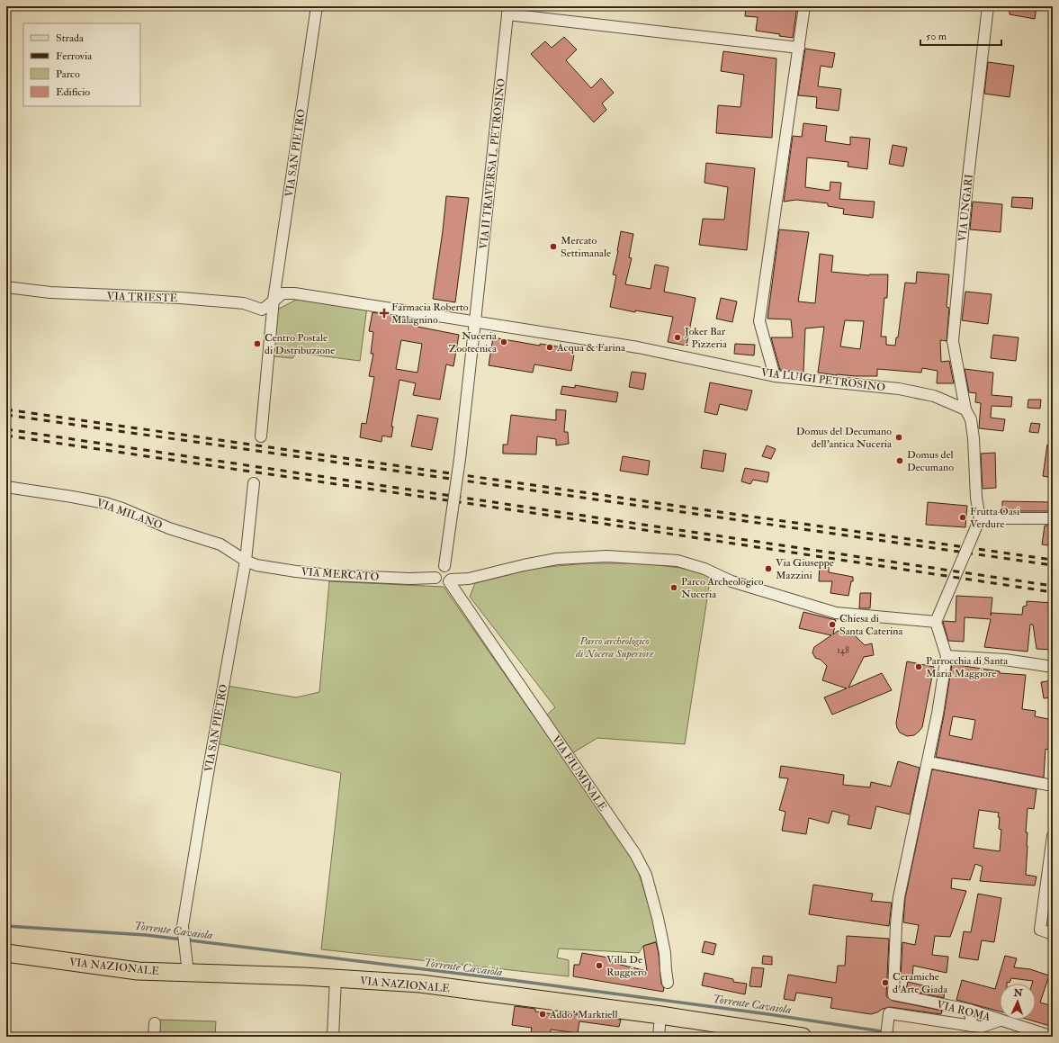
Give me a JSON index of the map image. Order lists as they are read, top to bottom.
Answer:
{
  "streets": {
    "main road": ["VIA NAZIONALE"],
    "street": [
      "VIA SAN PIETRO",
      "VIA II TRAVERSA L. PETROSINO",
      "VIA UNGARI",
      "VIA TRIESTE",
      "VIA LUIGI PETROSINO",
      "VIA MILANO",
      "VIA MERCATO",
      "VIA FIUMINALE",
      "VIA ROMA"
    ]
  },
  "crossings": [
    ["VIA SAN PIETRO", "VIA TRIESTE"],
    ["VIA SAN PIETRO", "VIA LUIGI PETROSINO"],
    ["VIA SAN PIETRO", "VIA MILANO"],
    ["VIA SAN PIETRO", "VIA MERCATO"],
    ["VIA SAN PIETRO", "VIA NAZIONALE"],
    ["VIA II TRAVERSA L. PETROSINO", "VIA LUIGI PETROSINO"],
    ["VIA II TRAVERSA L. PETROSINO", "VIA MERCATO"],
    ["VIA II TRAVERSA L. PETROSINO", "VIA FIUMINALE"],
    ["VIA UNGARI", "VIA LUIGI PETROSINO"],
    ["VIA TRIESTE", "VIA LUIGI PETROSINO"],
    ["VIA MILANO", "VIA MERCATO"],
    ["VIA MERCATO", "VIA FIUMINALE"]
  ],
  "water": ["Torrente Cavaiola"],
  "parks": ["Parco archeologico di Nocera Superiore"],
  "places": {
    "other": [
      "Mercato Settimanale",
      "Joker Bar - Pizzeria",
      "Nuceria Zootecnica",
      "Centro Postale di Distribuzione",
      "Acqua & Farina",
      "Domus del Decumano dell'antica Nuceria",
      "Domus del Decumano",
      "Frutta Oasi Verdure",
      "Via Giuseppe Mazzini",
      "Parco Archeologico Nuceria",
      "Chiesa di Santa Caterina",
      "Parrocchia di Santa Maria Maggiore",
      "Villa De Ruggiero",
      "Ceramiche d'Arte Giada",
      "Addo' Marktiell"
    ],
    "health": ["Farmacia Roberto Malagnino"]
  },
  "house_numbers": ["148"],
  "legend": [
    "Strada",
    "Ferrovia",
    "Parco",
    "Edificio"
  ],
  "scale_bar": "50 m",
  "north": "top"
}
